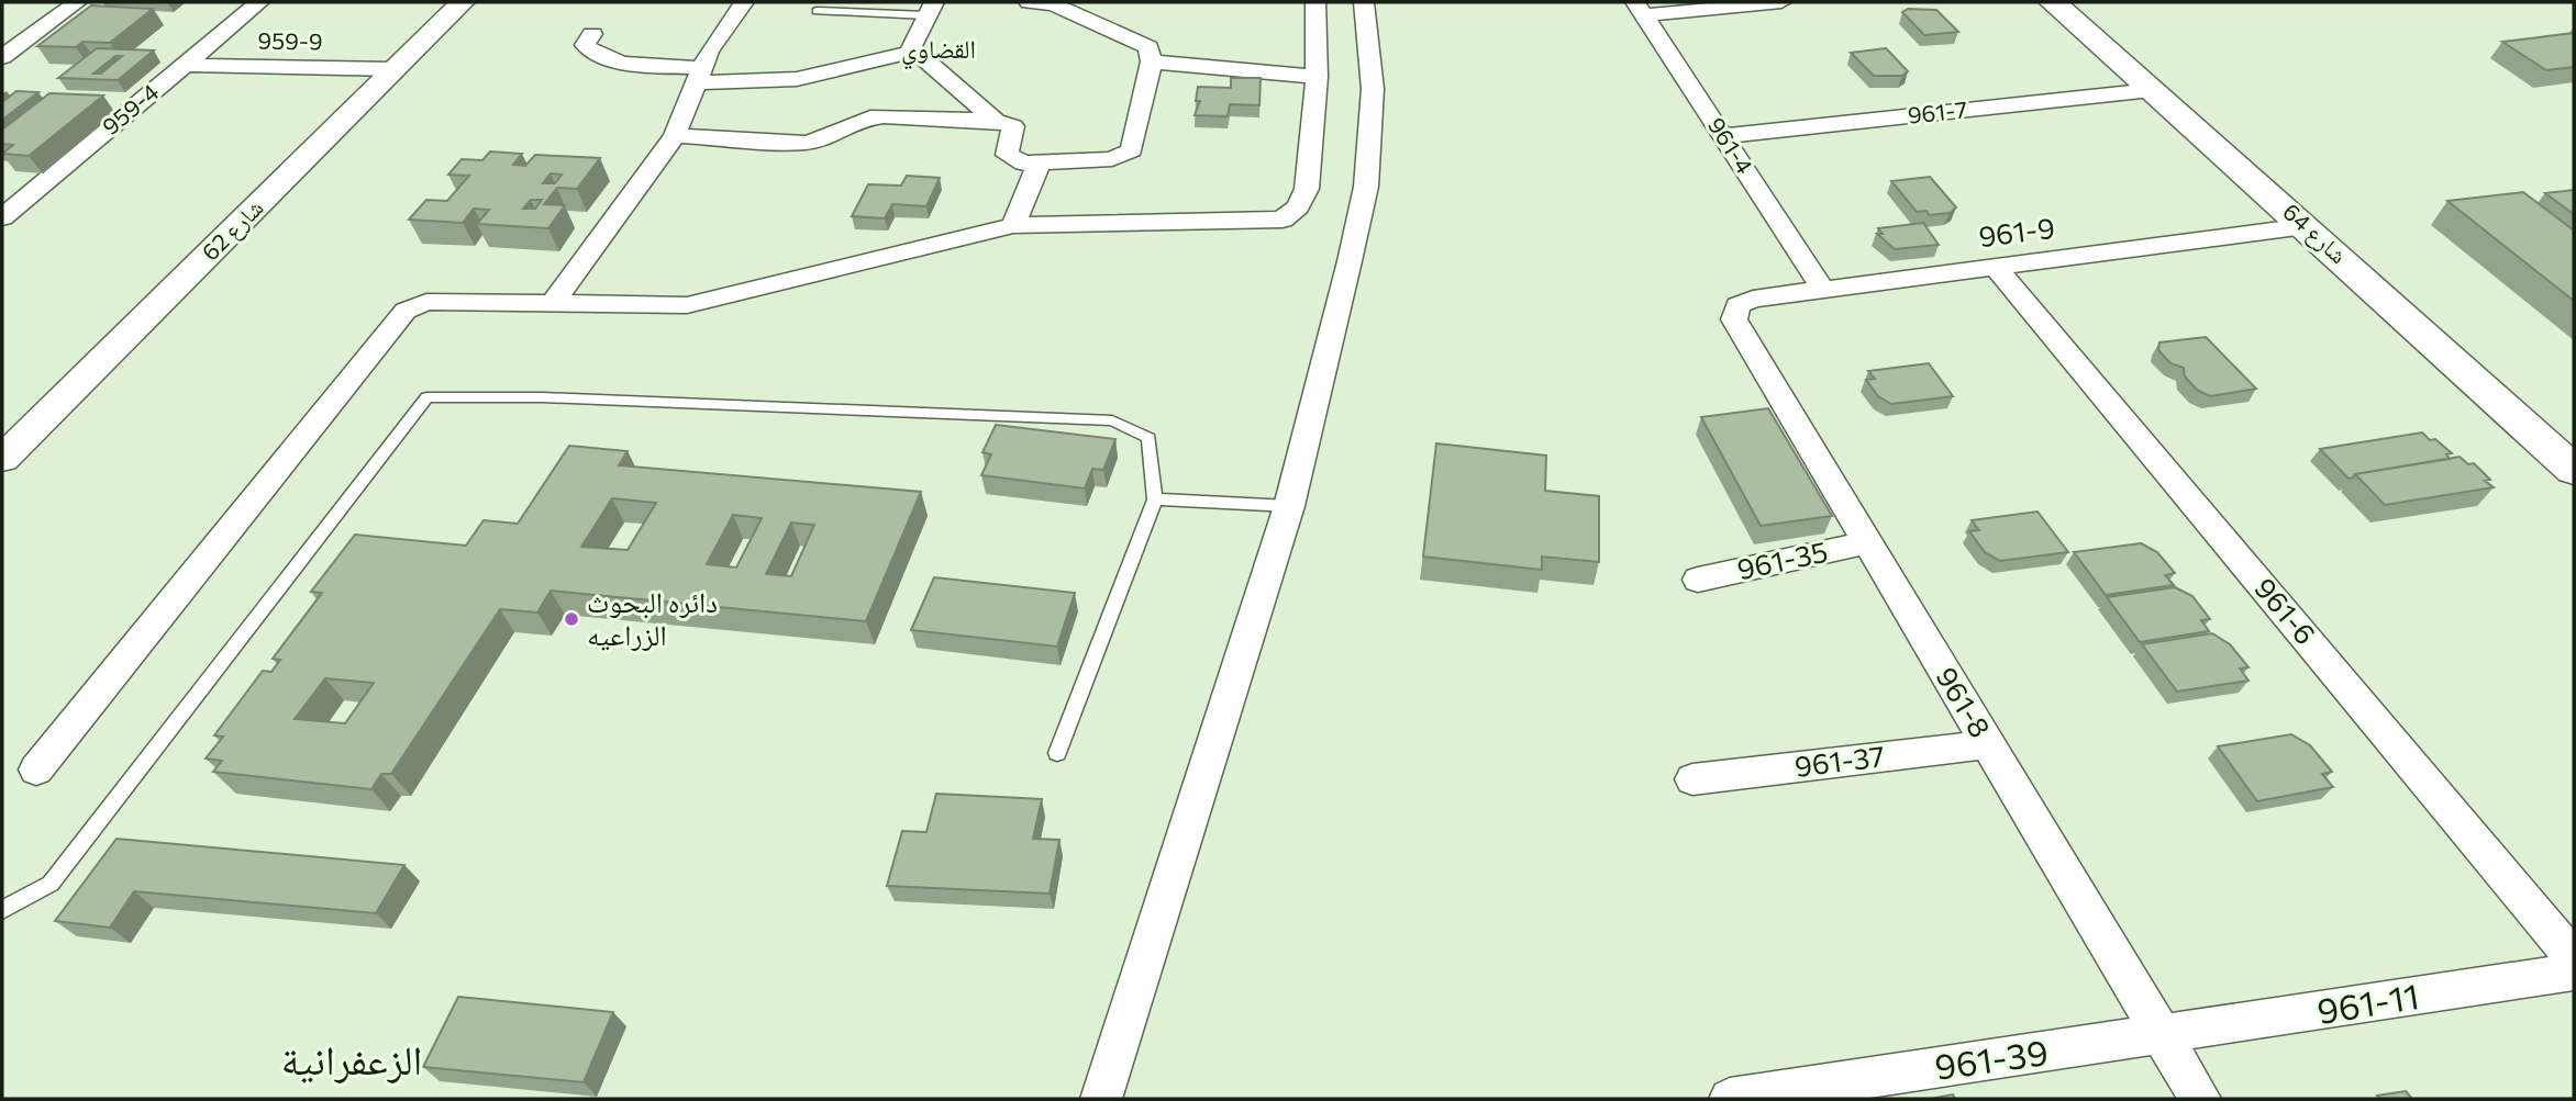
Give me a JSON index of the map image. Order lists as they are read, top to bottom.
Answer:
{
  "streets": {
    "main road": ["شارع 64"],
    "street": [
      "959-9",
      "959-4",
      "961-7",
      "961-4",
      "شارع 62",
      "961-9",
      "961-35",
      "961-6",
      "961-8",
      "961-37",
      "961-11",
      "961-39"
    ]
  },
  "crossings": [
    ["959-9", "959-4"],
    ["959-9", "شارع 62"],
    ["961-7", "961-4"],
    ["961-7", "شارع 64"],
    ["961-4", "961-9"],
    ["961-9", "شارع 64"],
    ["961-9", "961-6"],
    ["961-9", "961-8"],
    ["961-35", "961-8"],
    ["961-8", "961-37"],
    ["961-8", "961-11"],
    ["961-8", "961-39"],
    ["961-11", "961-39"]
  ],
  "districts": ["القضاوي", "الزعفرانية"],
  "places": ["دائره البحوث الزراعيه"]
}
